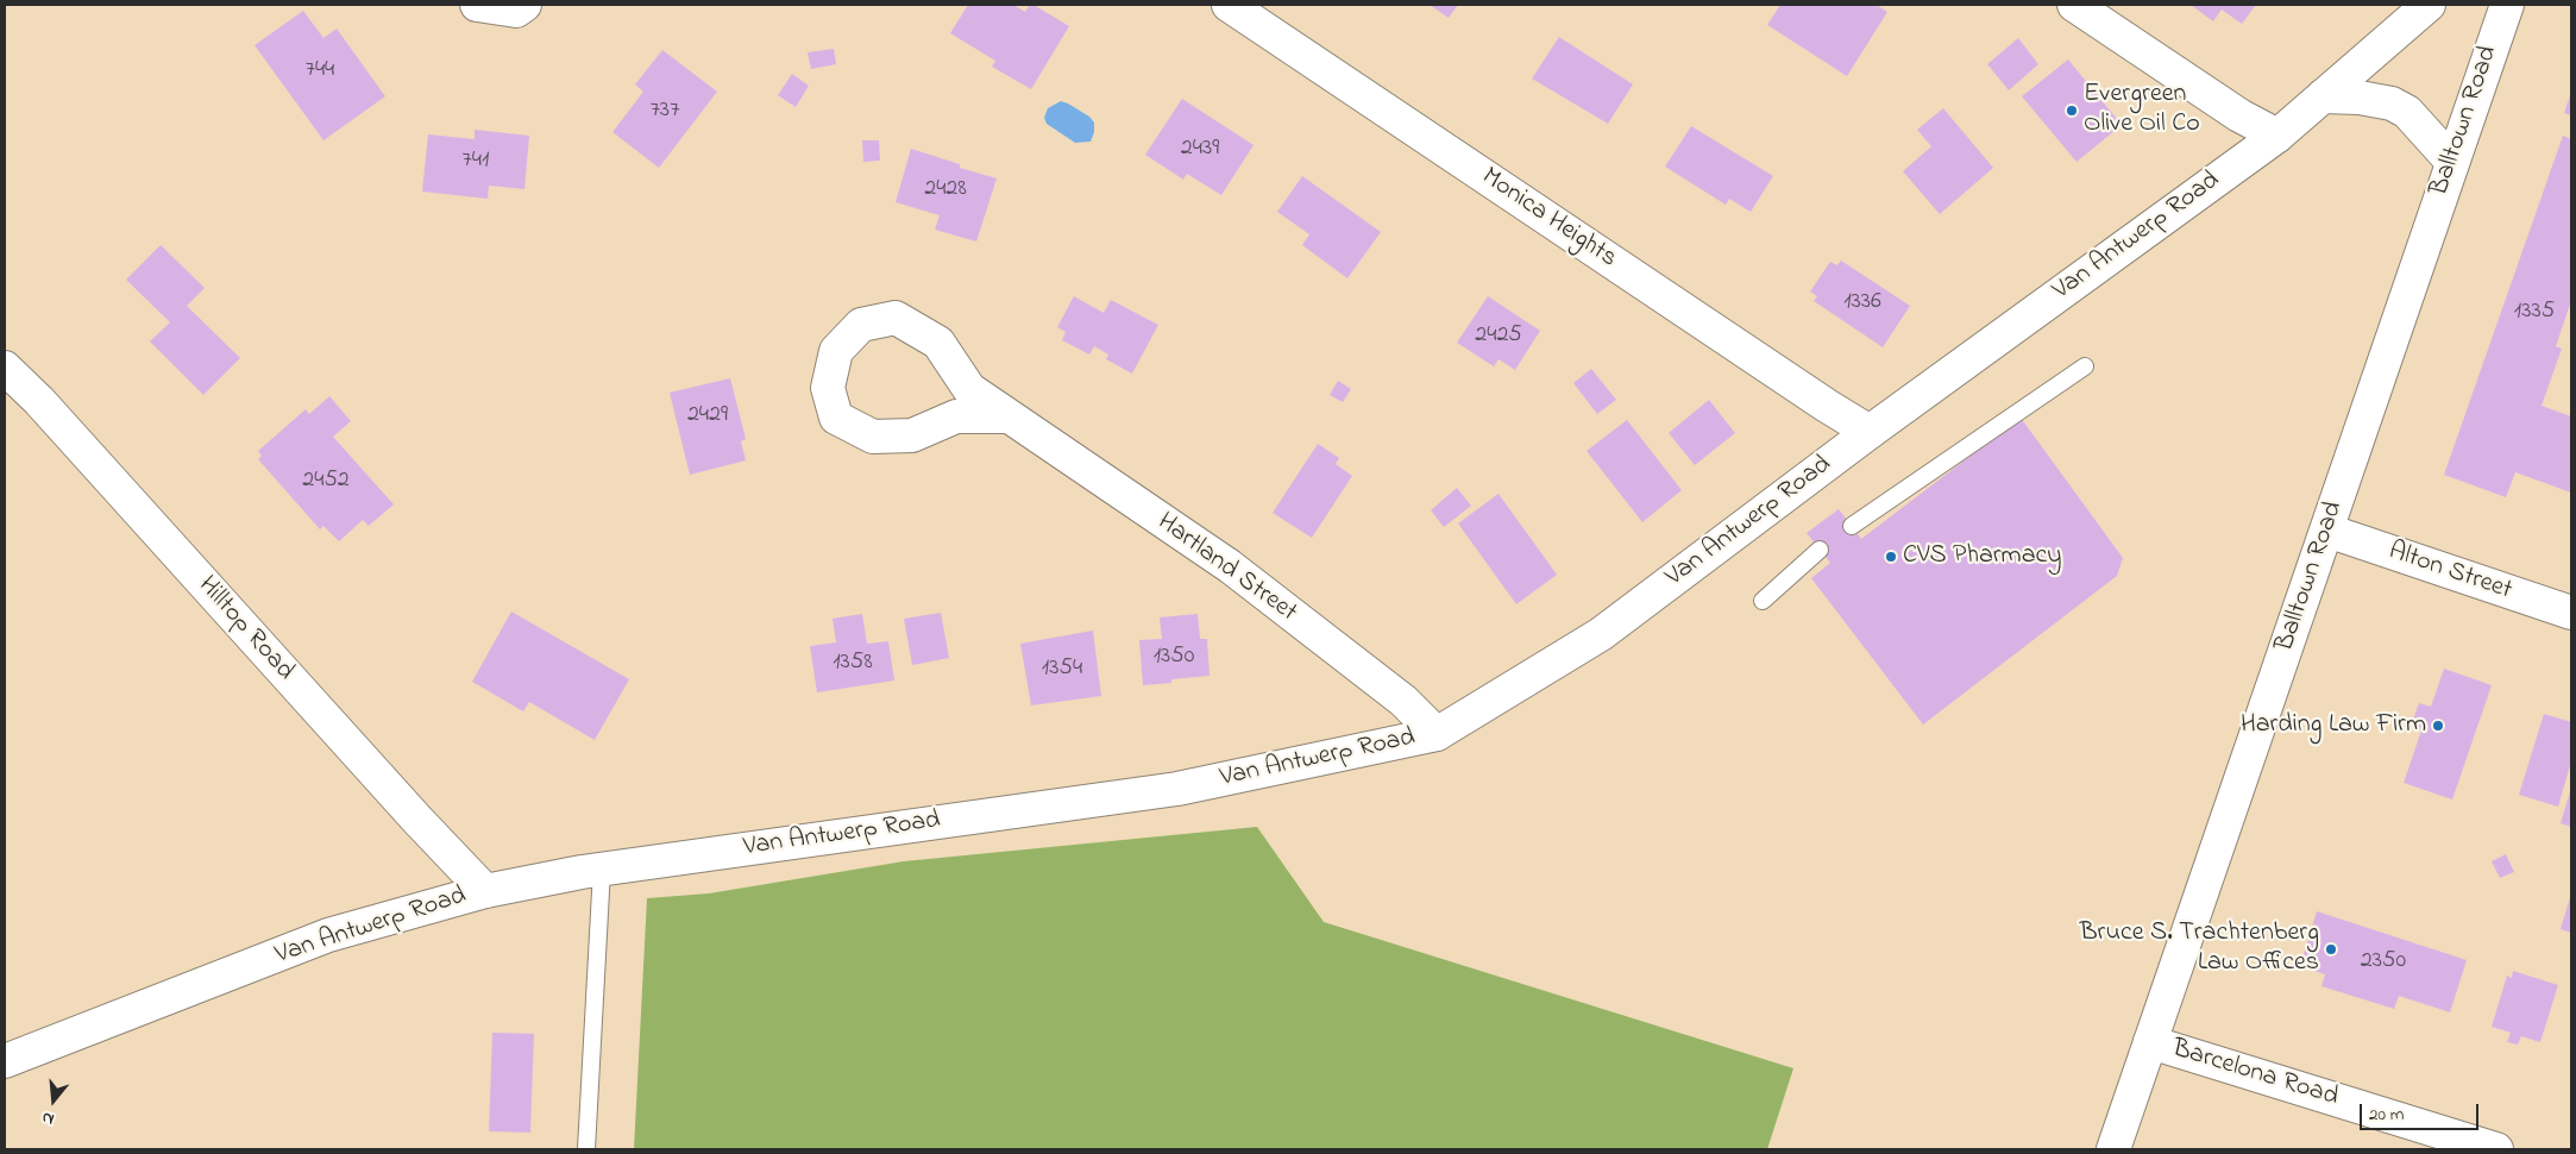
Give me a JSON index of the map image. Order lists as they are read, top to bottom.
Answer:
{
  "streets": {
    "street": [
      "Balltown Road",
      "Monica Heights",
      "Van Antwerp Road",
      "Hartland Street",
      "Alton Street",
      "Hilltop Road",
      "Barcelona Road"
    ]
  },
  "crossings": [
    ["Balltown Road", "Alton Street"],
    ["Balltown Road", "Barcelona Road"],
    ["Monica Heights", "Van Antwerp Road"],
    ["Van Antwerp Road", "Hartland Street"],
    ["Van Antwerp Road", "Hilltop Road"]
  ],
  "places": [
    "Evergreen Olive Oil Co",
    "CVS Pharmacy",
    "Harding Law Firm",
    "Bruce S. Trachtenberg Law Offices"
  ],
  "house_numbers": [
    "744",
    "737",
    "2439",
    "741",
    "2428",
    "1336",
    "1335",
    "2425",
    "2429",
    "2452",
    "1350",
    "1358",
    "1354",
    "2350"
  ],
  "scale_bar": "20 m",
  "north": "bottom"
}
